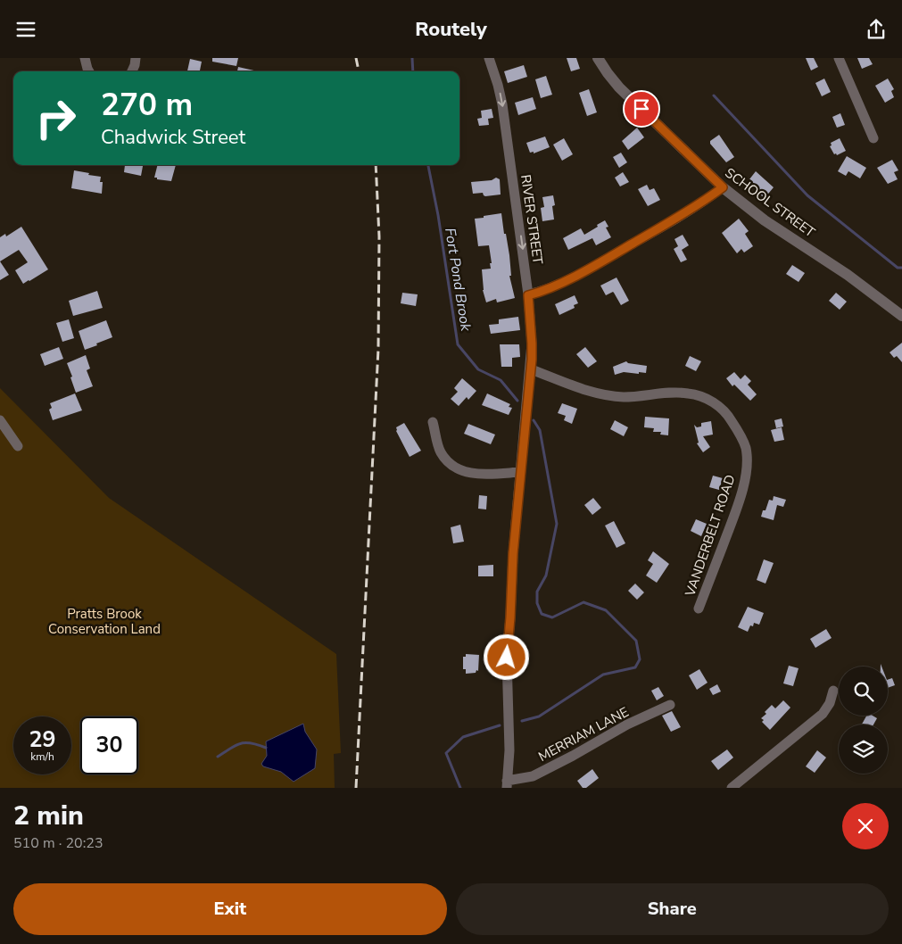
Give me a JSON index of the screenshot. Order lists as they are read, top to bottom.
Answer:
{
  "streets": {
    "street": [
      "SCHOOL STREET",
      "RIVER STREET",
      "VANDERBELT ROAD",
      "MERRIAM LANE"
    ]
  },
  "crossings": [
    ["RIVER STREET", "VANDERBELT ROAD"],
    ["RIVER STREET", "MERRIAM LANE"]
  ],
  "water": ["Fort Pond Brook"],
  "parks": ["Pratts Brook Conservation Land"],
  "page": {
    "header": "Routely",
    "turn": ["270 m", "Chadwick Street"],
    "speed": "29 km/h",
    "limit": "30",
    "heading": ["2 min", "510 m · 20:23"],
    "buttons": ["Exit", "Share"]
  }
}
